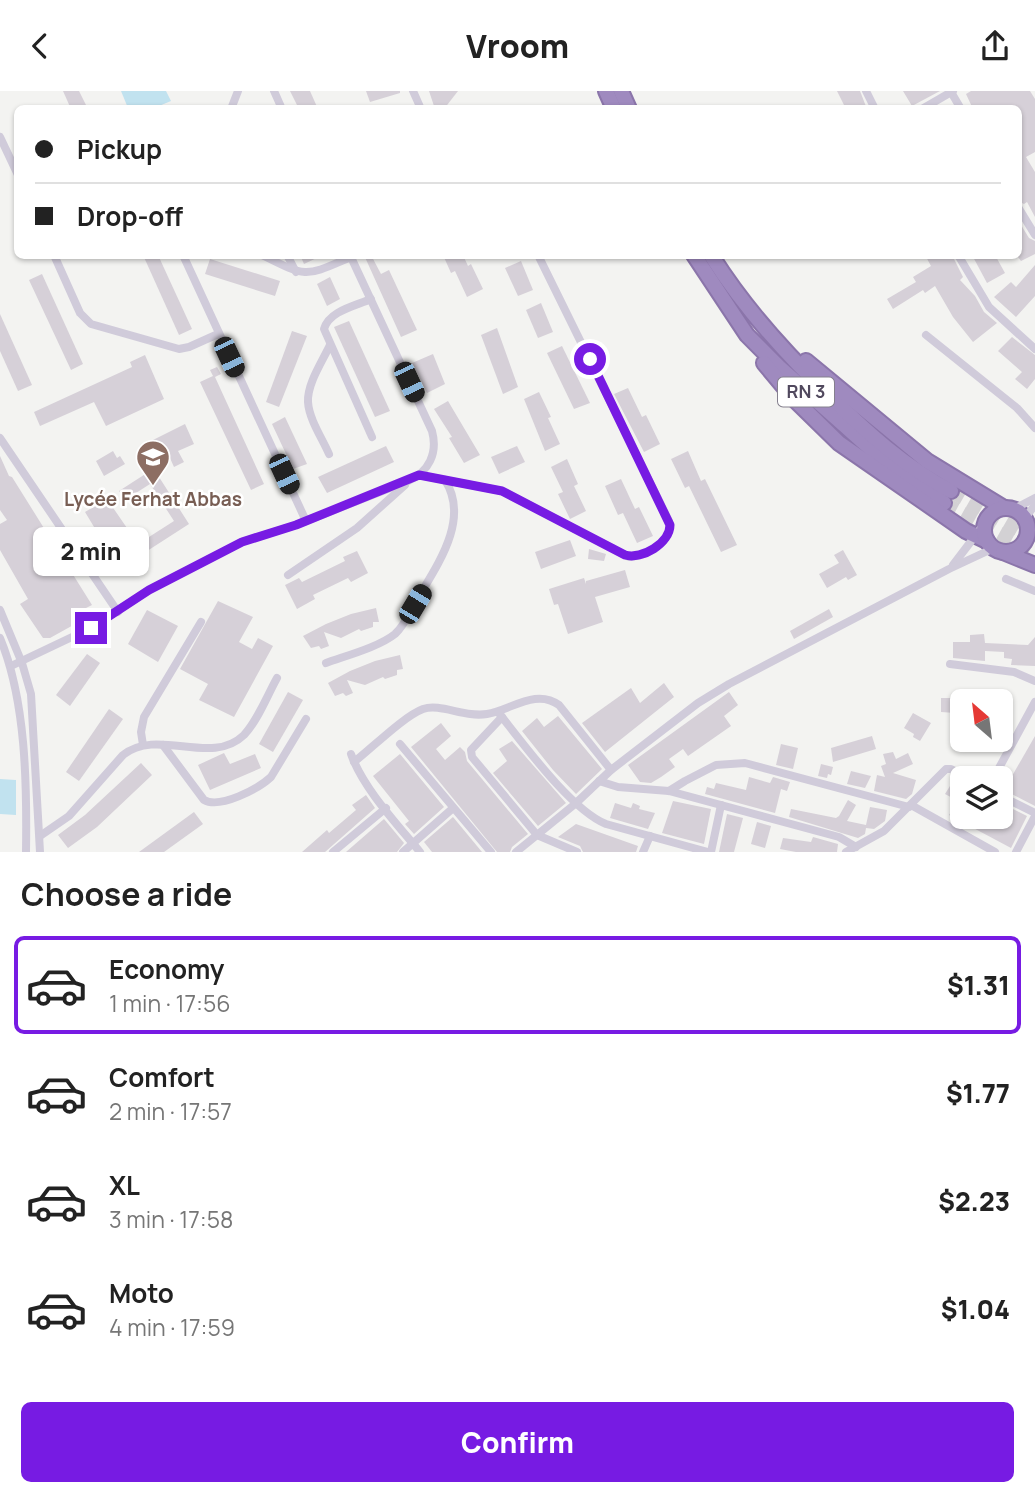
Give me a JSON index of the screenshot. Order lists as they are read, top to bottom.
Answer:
{
  "streets": {
    "highway": ["RN 3"]
  },
  "places": {
    "school or university": ["Lycée Ferhat Abbas"]
  },
  "north": "top left",
  "page": {
    "header": "Vroom",
    "banner": ["Pickup", "Drop-off"],
    "bubble": "2 min",
    "heading": "Choose a ride",
    "list": [
      {
        "name": "Economy",
        "note": "1 min · 17:56",
        "value": "$1.31"
      },
      {
        "name": "Comfort",
        "note": "2 min · 17:57",
        "value": "$1.77"
      },
      {
        "name": "XL",
        "note": "3 min · 17:58",
        "value": "$2.23"
      },
      {
        "name": "Moto",
        "note": "4 min · 17:59",
        "value": "$1.04"
      }
    ],
    "buttons": "Confirm"
  }
}
